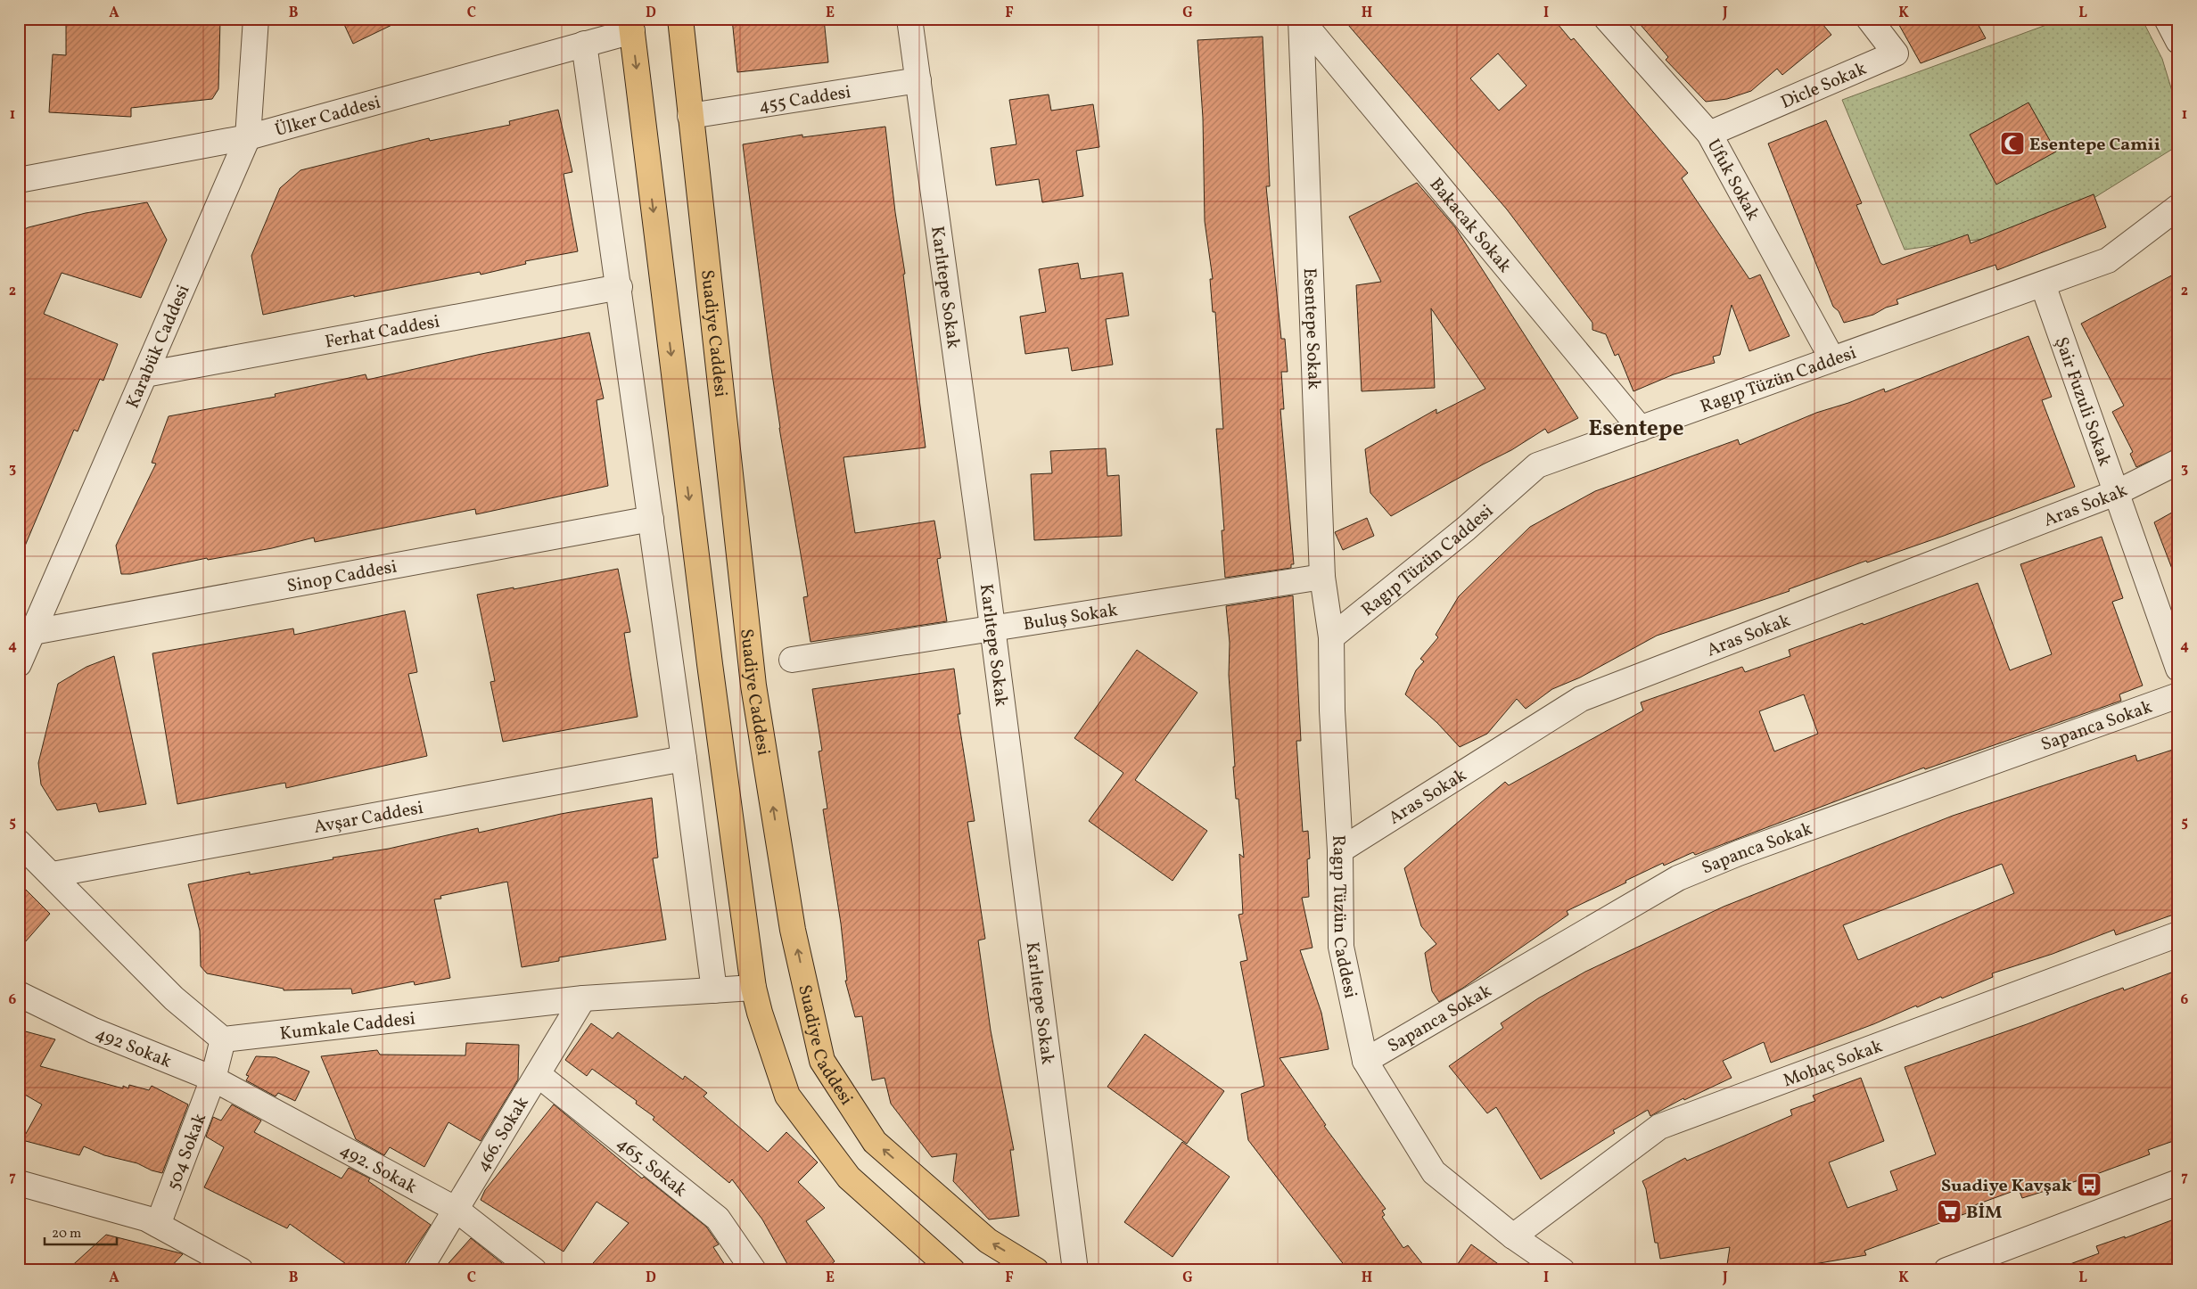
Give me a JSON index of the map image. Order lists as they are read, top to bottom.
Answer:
{
  "streets": {
    "main road": ["Suadiye Caddesi"],
    "street": [
      "Dicle Sokak",
      "455 Caddesi",
      "Ülker Caddesi",
      "Ufuk Sokak",
      "Bakacak Sokak",
      "Karlıtepe Sokak",
      "Esentepe Sokak",
      "Ferhat Caddesi",
      "Karabük Caddesi",
      "Ragıp Tüzün Caddesi",
      "Şair Fuzuli Sokak",
      "Aras Sokak",
      "Sinop Caddesi",
      "Buluş Sokak",
      "Sapanca Sokak",
      "Avşar Caddesi",
      "Kumkale Caddesi",
      "492 Sokak",
      "Mohaç Sokak",
      "466. Sokak",
      "504 Sokak",
      "465. Sokak",
      "492. Sokak"
    ]
  },
  "crossings": [
    ["Dicle Sokak", "Ufuk Sokak"],
    ["455 Caddesi", "Karlıtepe Sokak"],
    ["455 Caddesi", "Suadiye Caddesi"],
    ["Ülker Caddesi", "Karabük Caddesi"],
    ["Ufuk Sokak", "Ragıp Tüzün Caddesi"],
    ["Bakacak Sokak", "Esentepe Sokak"],
    ["Bakacak Sokak", "Ragıp Tüzün Caddesi"],
    ["Karlıtepe Sokak", "Buluş Sokak"],
    ["Esentepe Sokak", "Ragıp Tüzün Caddesi"],
    ["Esentepe Sokak", "Buluş Sokak"],
    ["Ferhat Caddesi", "Karabük Caddesi"],
    ["Karabük Caddesi", "Sinop Caddesi"],
    ["Ragıp Tüzün Caddesi", "Şair Fuzuli Sokak"],
    ["Ragıp Tüzün Caddesi", "Aras Sokak"],
    ["Ragıp Tüzün Caddesi", "Sapanca Sokak"],
    ["Ragıp Tüzün Caddesi", "Mohaç Sokak"],
    ["Şair Fuzuli Sokak", "Aras Sokak"],
    ["Kumkale Caddesi", "466. Sokak"],
    ["492 Sokak", "504 Sokak"],
    ["492 Sokak", "492. Sokak"],
    ["466. Sokak", "465. Sokak"],
    ["466. Sokak", "492. Sokak"],
    ["504 Sokak", "492. Sokak"]
  ],
  "districts": ["Esentepe"],
  "places": {
    "mosque": ["Esentepe Camii"],
    "bus stop": ["Suadiye Kavşak"],
    "supermarket": ["BİM"]
  },
  "scale_bar": "20 m",
  "grid": {
    "columns": [
      "A",
      "B",
      "C",
      "D",
      "E",
      "F",
      "G",
      "H",
      "I",
      "J",
      "K",
      "L"
    ],
    "rows": [
      "1",
      "2",
      "3",
      "4",
      "5",
      "6",
      "7"
    ]
  }
}
